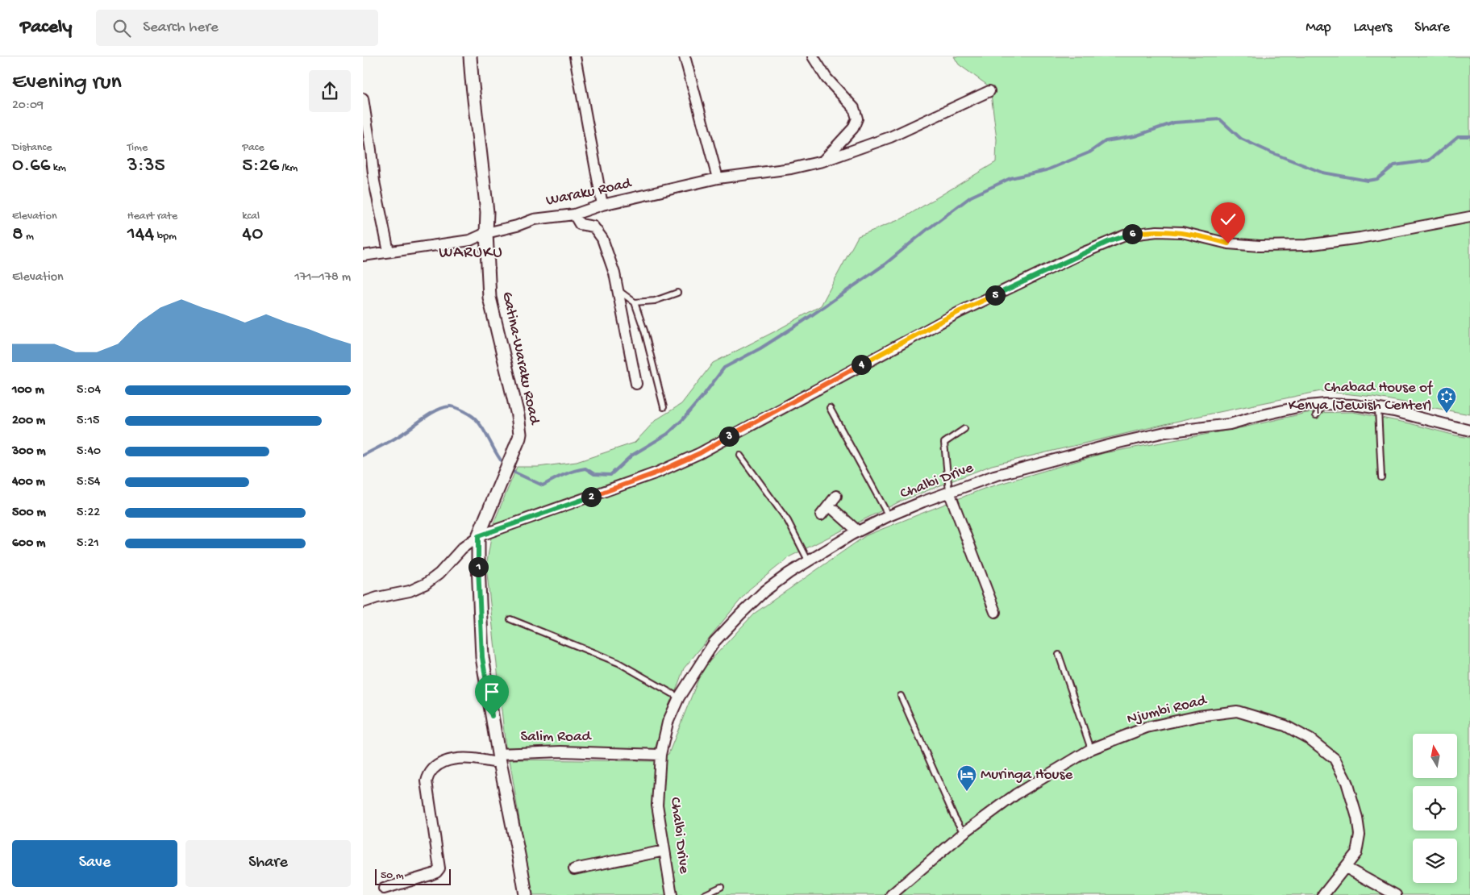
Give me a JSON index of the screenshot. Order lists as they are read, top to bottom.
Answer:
{
  "streets": {
    "street": [
      "Waraku Road",
      "Gatina-Waraku Road",
      "Chalbi Drive",
      "Njumbi Road",
      "Salim Road"
    ]
  },
  "crossings": [
    ["Waraku Road", "Gatina-Waraku Road"],
    ["Gatina-Waraku Road", "Salim Road"],
    ["Chalbi Drive", "Salim Road"]
  ],
  "districts": ["WARUKU"],
  "places": {
    "synagogue": ["Chabad House of Kenya (Jewish Center)"],
    "hotel": ["Muringa House"]
  },
  "scale_bar": "50 m",
  "north": "top",
  "page": {
    "header": "Pacely",
    "search": "Search here",
    "nav": ["Map", "Layers", "Share"],
    "heading": ["Evening run", "20:09"],
    "stats": [
      ["Distance", "0.66 km"],
      ["Time", "3:35"],
      ["Pace", "5:26 /km"],
      ["Elevation", "8 m"],
      ["Heart rate", "144 bpm"],
      ["kcal", "40"]
    ],
    "pins": [
      "6",
      "5",
      "4",
      "3",
      "2",
      "1"
    ],
    "chart": ["Elevation", "171–178 m"],
    "list": [
      {
        "name": "100 m",
        "note": "5:04"
      },
      {
        "name": "200 m",
        "note": "5:15"
      },
      {
        "name": "300 m",
        "note": "5:40"
      },
      {
        "name": "400 m",
        "note": "5:54"
      },
      {
        "name": "500 m",
        "note": "5:22"
      },
      {
        "name": "600 m",
        "note": "5:21"
      }
    ],
    "buttons": ["Save", "Share"],
    "scale": "50 m"
  }
}
